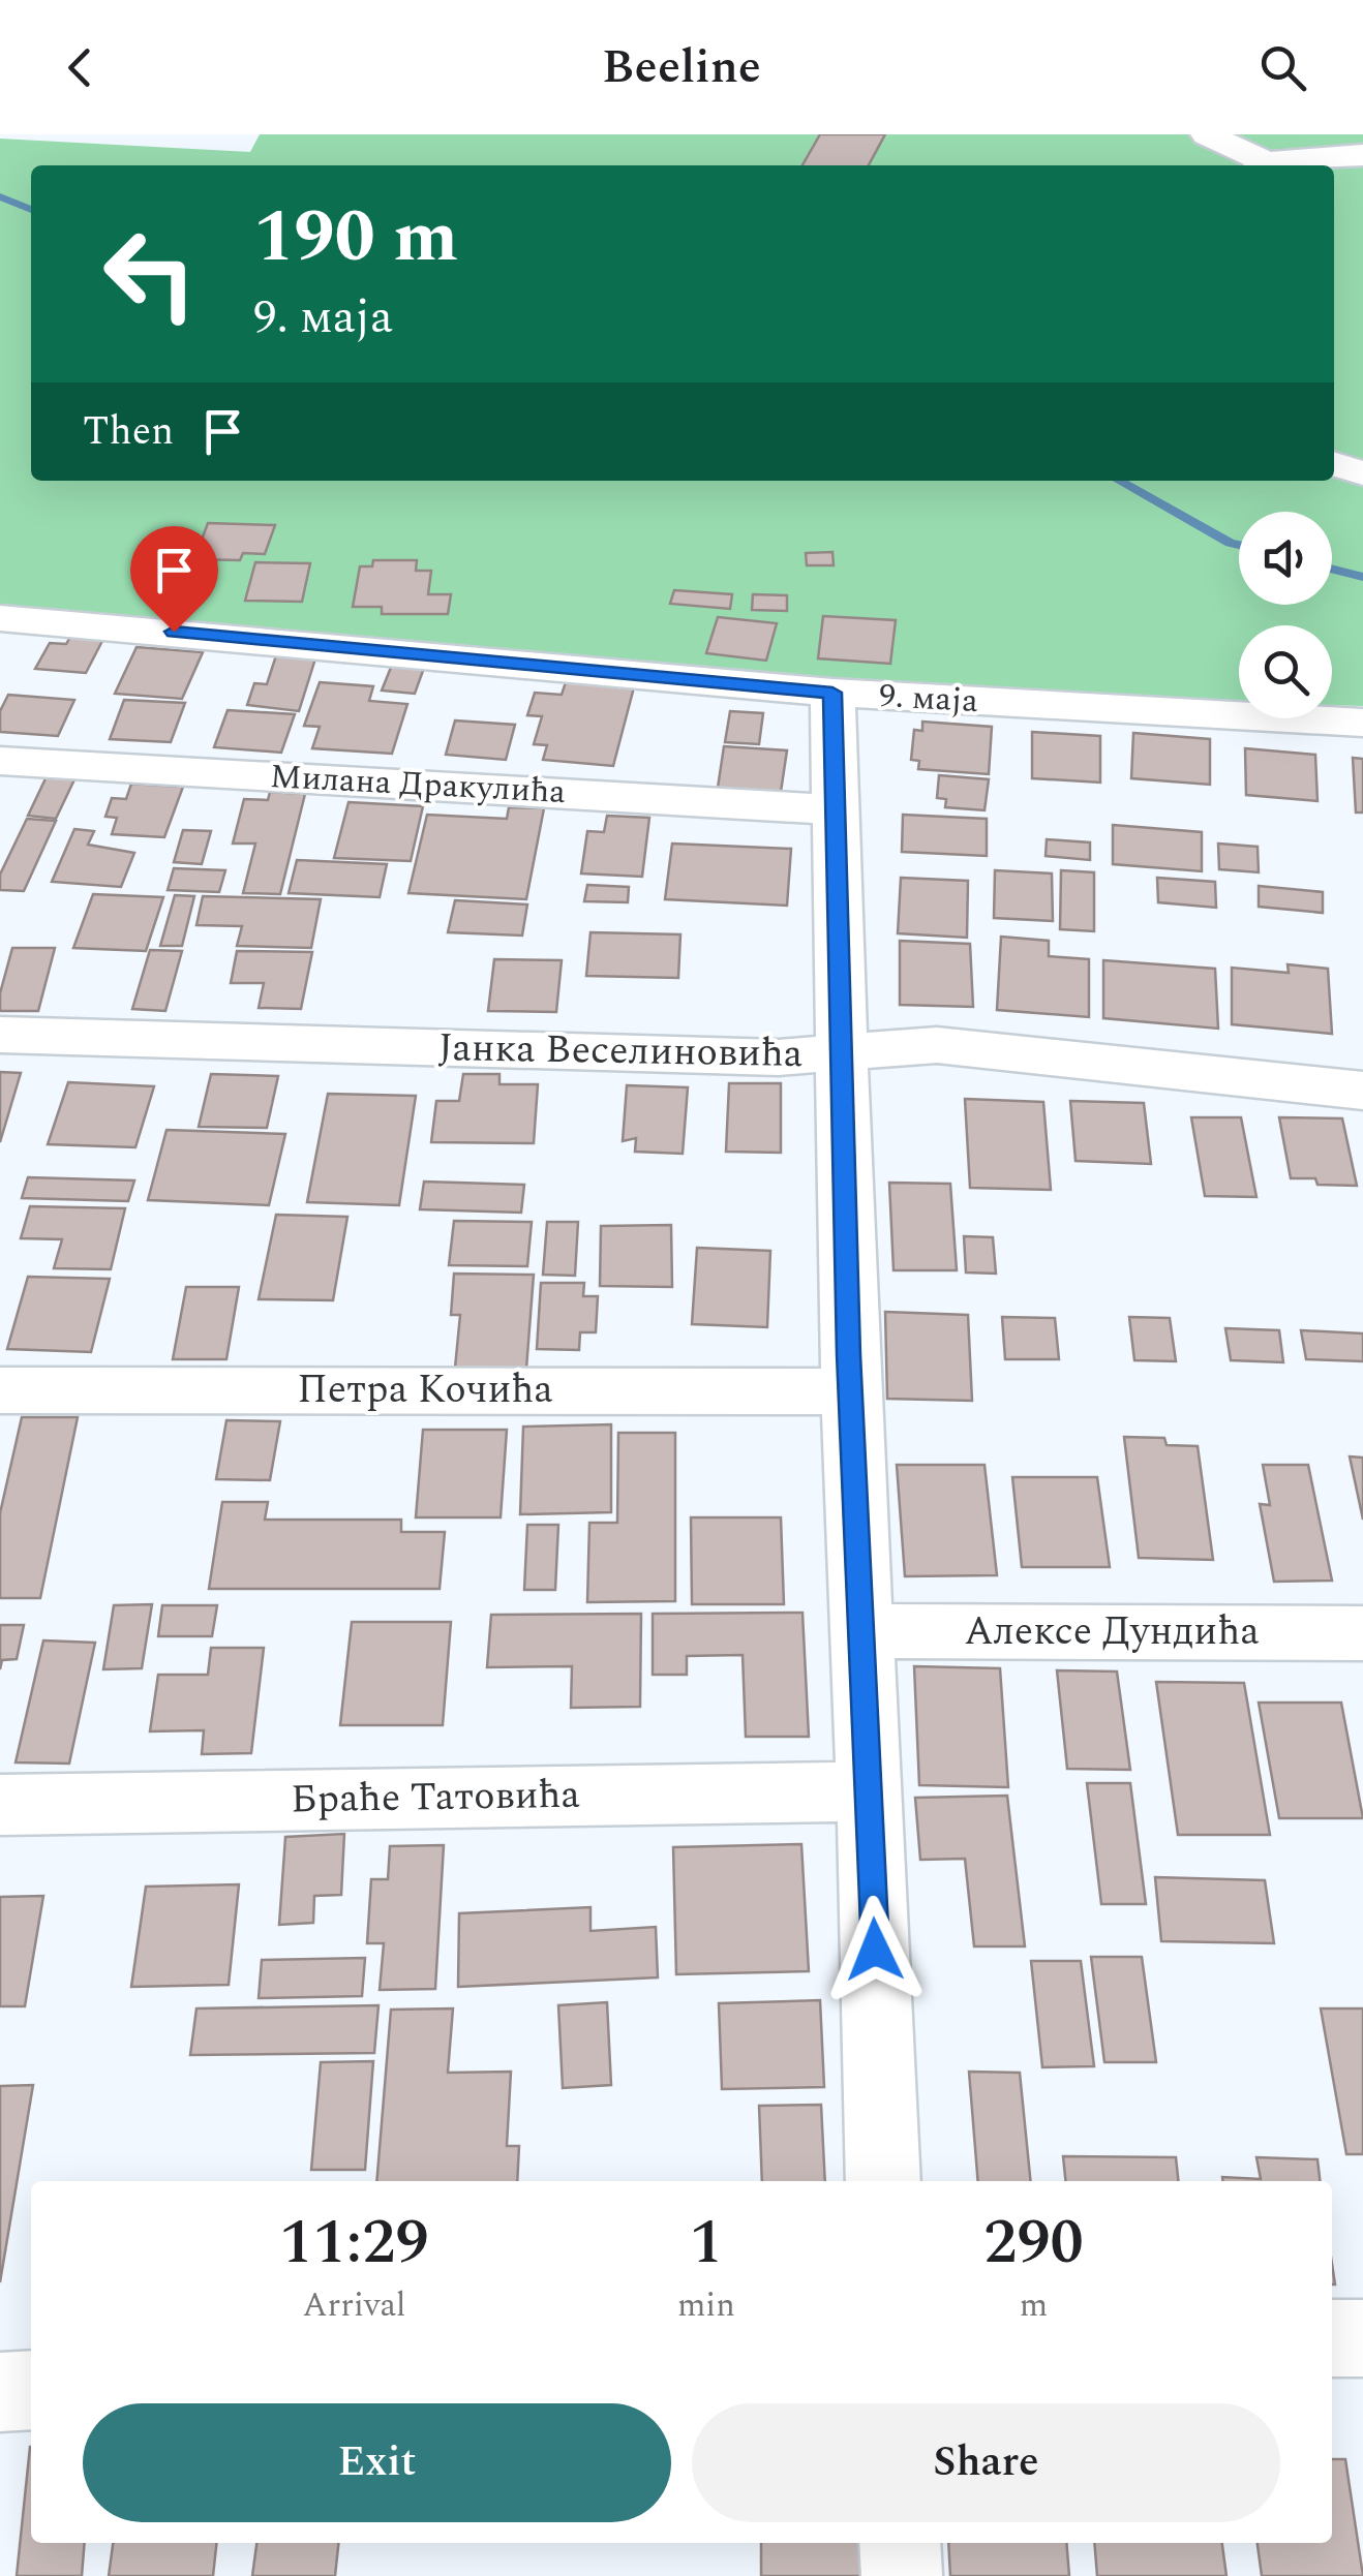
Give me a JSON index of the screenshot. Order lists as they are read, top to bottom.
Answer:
{
  "streets": {
    "street": [
      "9. маја",
      "Милана Дракулића",
      "Јанка Веселиновића",
      "Петра Кочића",
      "Алексе Дундића",
      "Браће Татовића"
    ]
  },
  "page": {
    "header": "Beeline",
    "turn": ["190 m", "9. маја"],
    "then": "Then",
    "eta": [
      "11:29",
      "Arrival",
      "1",
      "min",
      "290",
      "m"
    ],
    "buttons": ["Exit", "Share"]
  }
}
